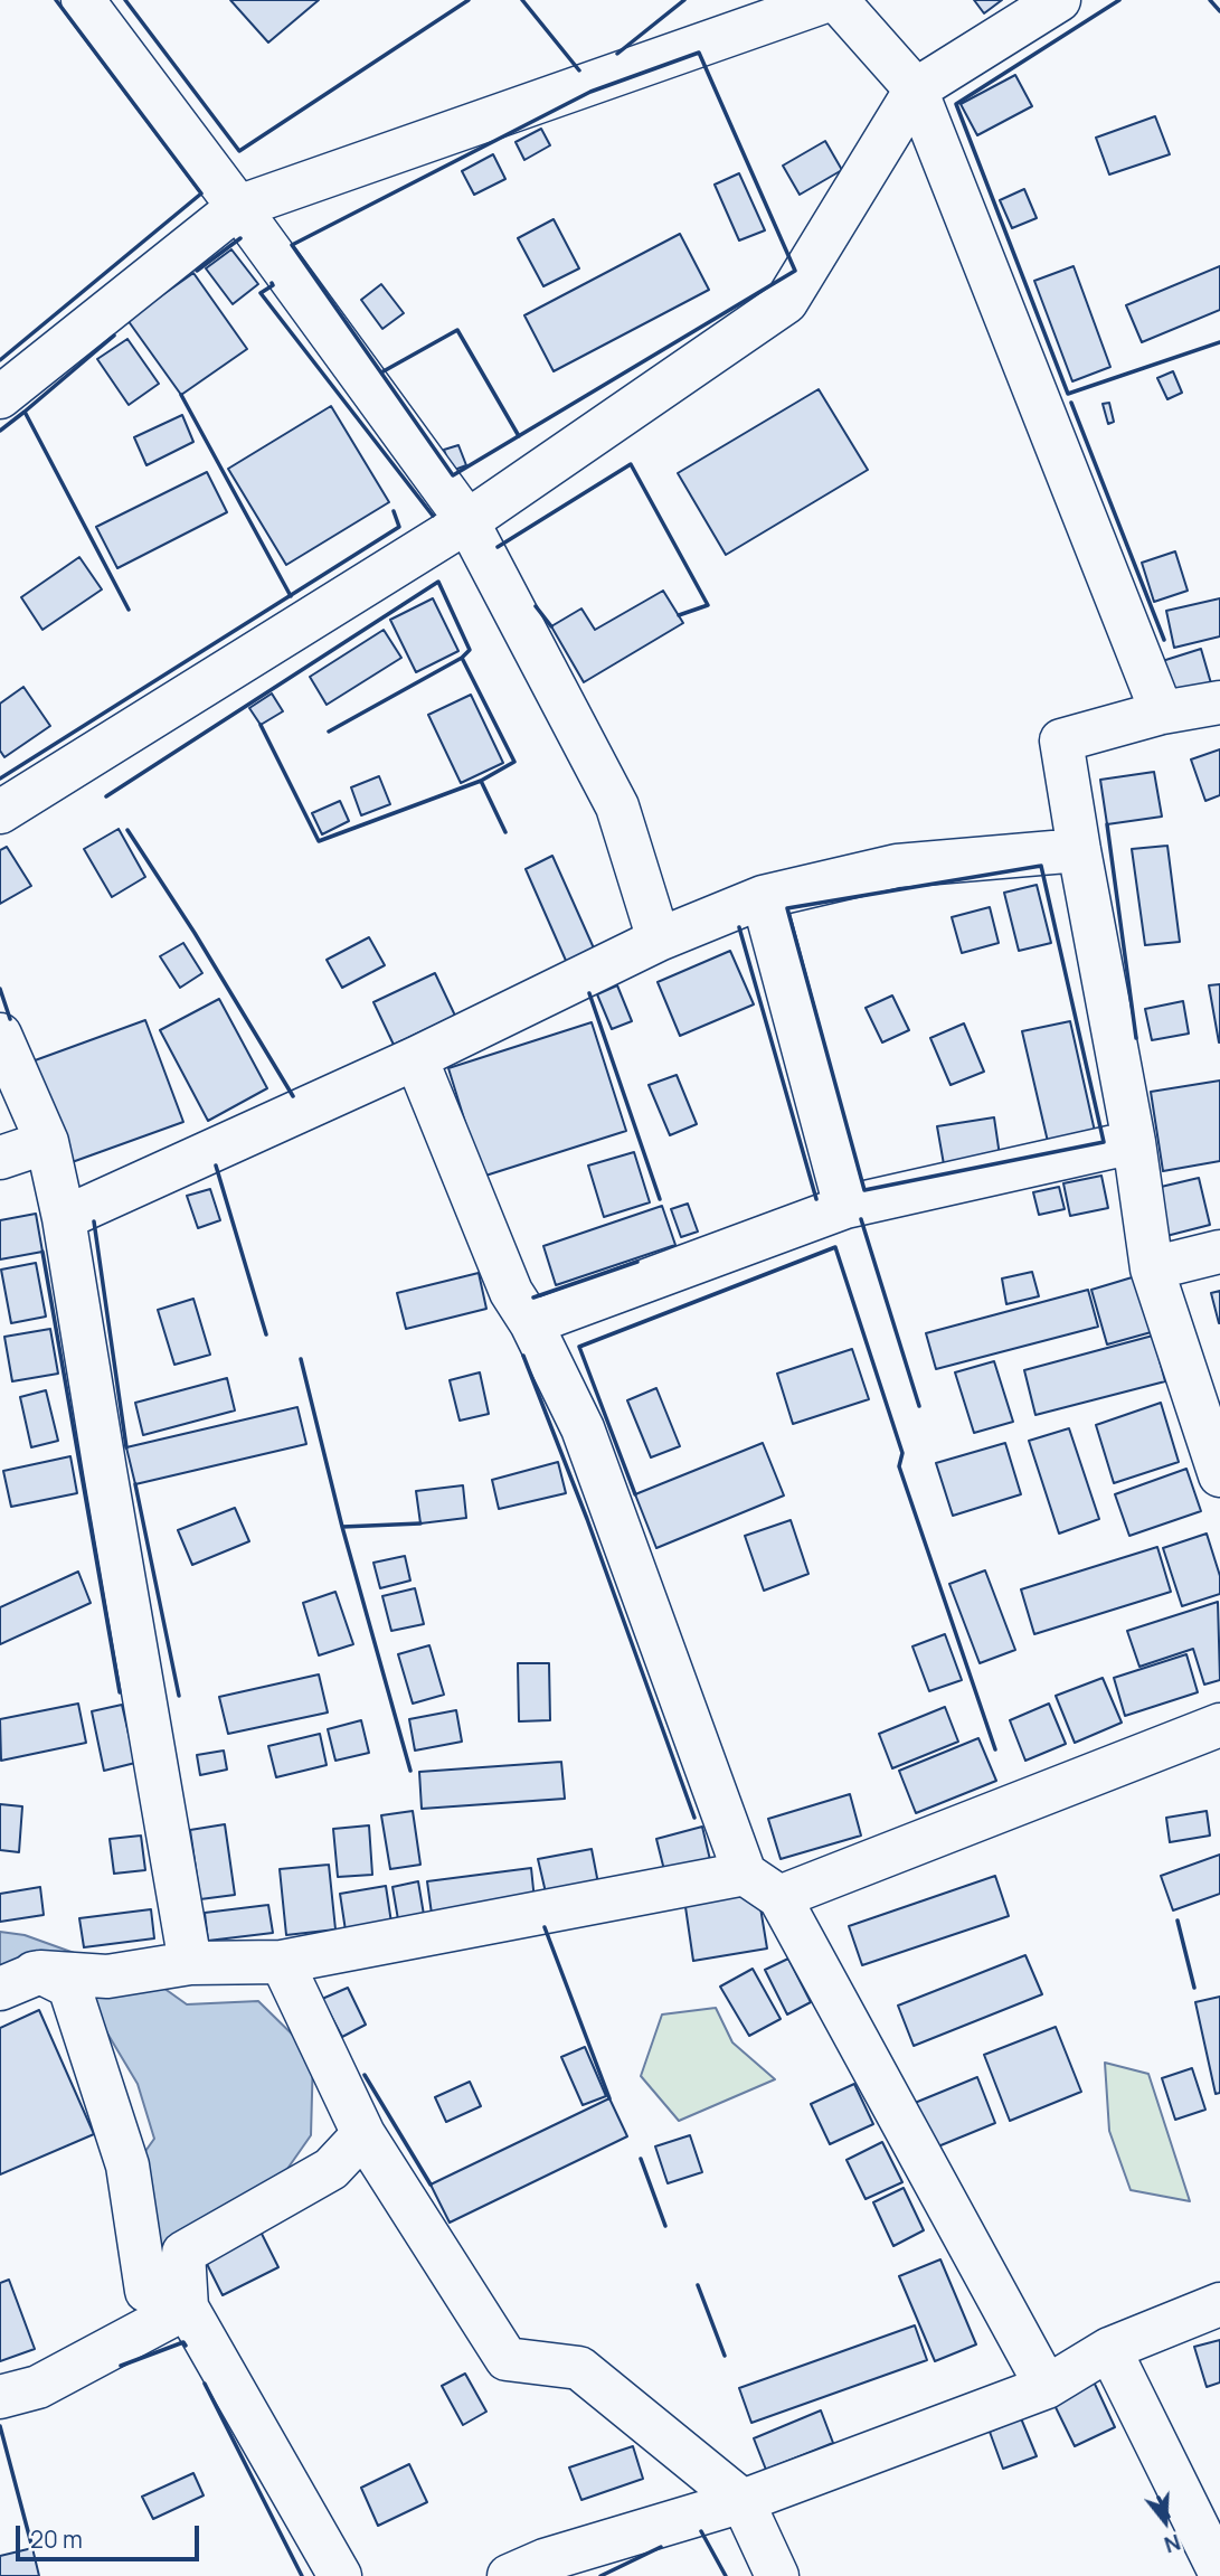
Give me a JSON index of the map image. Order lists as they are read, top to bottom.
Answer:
{
  "scale_bar": "20 m",
  "north": "bottom"
}
